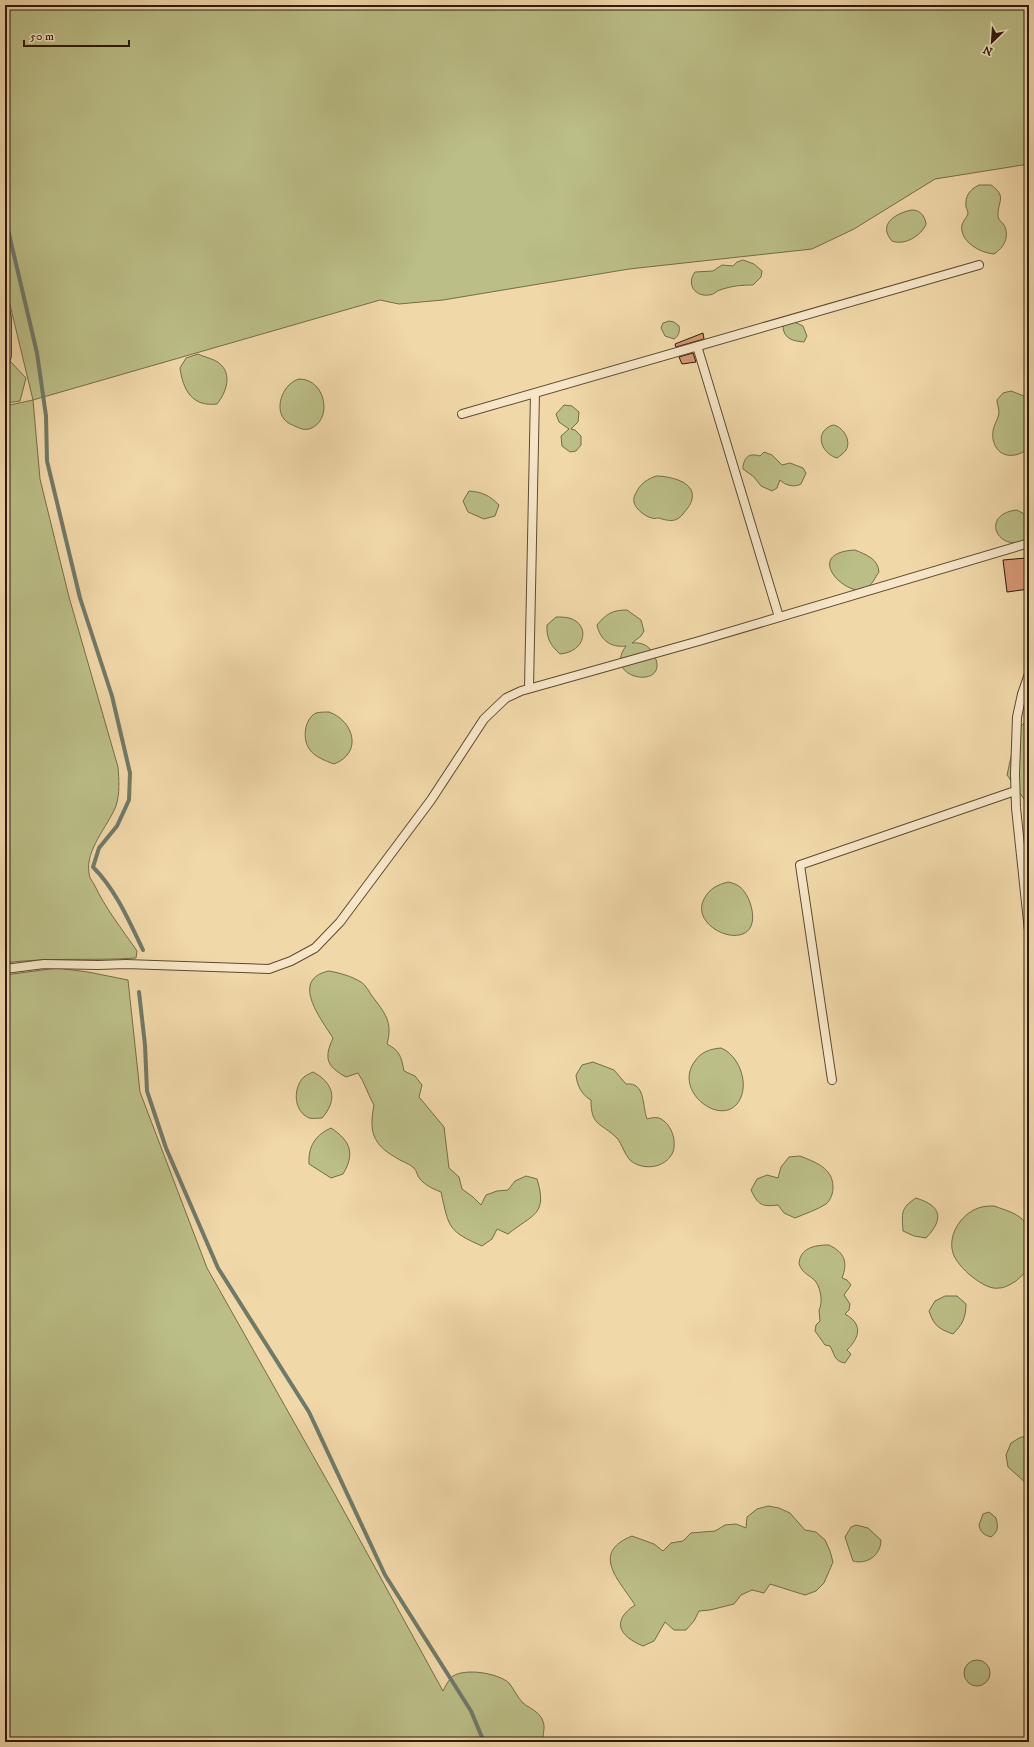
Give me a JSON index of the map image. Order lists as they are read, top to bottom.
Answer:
{
  "scale_bar": "50 m",
  "north": "bottom left"
}
